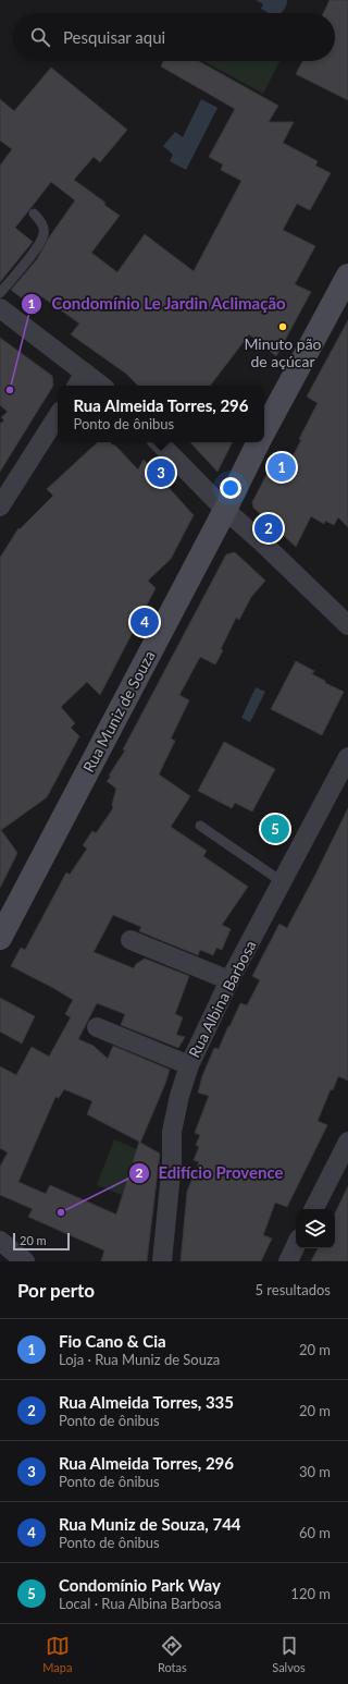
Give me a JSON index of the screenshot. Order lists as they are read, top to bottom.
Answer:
{
  "streets": {
    "street": ["Rua Muniz de Souza", "Rua Albina Barbosa"]
  },
  "places": ["Minuto pão de açúcar", "Condomínio Le Jardin Aclimação", "Edifício Provence"],
  "scale_bar": "20 m",
  "page": {
    "search": "Pesquisar aqui",
    "popup": ["Rua Almeida Torres, 296", "Ponto de ônibus"],
    "pins": [
      "1",
      "3",
      "2",
      "4",
      "5"
    ],
    "scale": "20 m",
    "heading": ["Por perto", "5 resultados"],
    "list": [
      {
        "mark": "1",
        "name": "Fio Cano & Cia",
        "note": "Loja · Rua Muniz de Souza",
        "value": "20 m"
      },
      {
        "mark": "2",
        "name": "Rua Almeida Torres, 335",
        "note": "Ponto de ônibus",
        "value": "20 m"
      },
      {
        "mark": "3",
        "name": "Rua Almeida Torres, 296",
        "note": "Ponto de ônibus",
        "value": "30 m"
      },
      {
        "mark": "4",
        "name": "Rua Muniz de Souza, 744",
        "note": "Ponto de ônibus",
        "value": "60 m"
      },
      {
        "mark": "5",
        "name": "Condomínio Park Way",
        "note": "Local · Rua Albina Barbosa",
        "value": "120 m"
      }
    ],
    "nav": ["Mapa", "Rotas", "Salvos"]
  }
}
